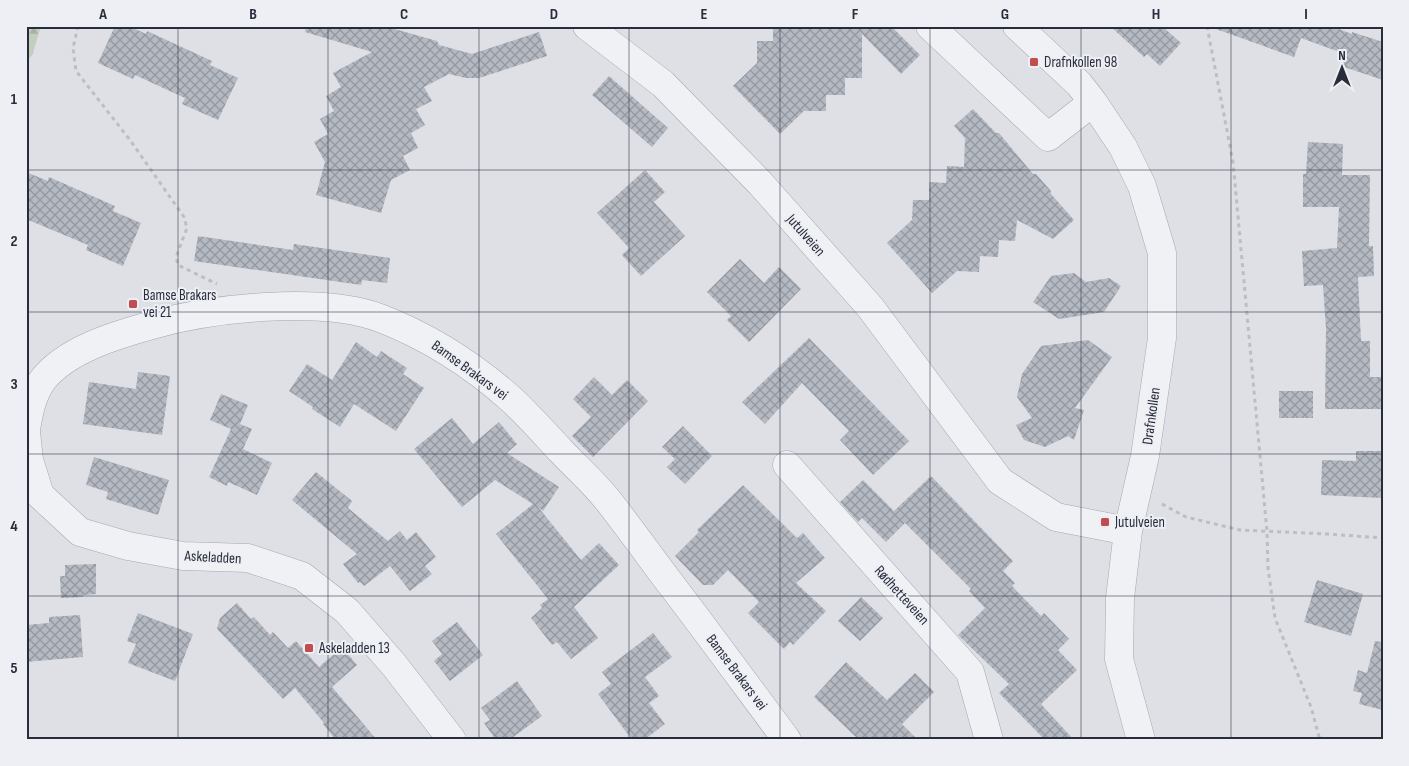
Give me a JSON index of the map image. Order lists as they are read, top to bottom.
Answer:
{
  "streets": {
    "street": [
      "Jutulveien",
      "Bamse Brakars vei",
      "Drafnkollen",
      "Askeladden",
      "Rødhetteveien"
    ]
  },
  "crossings": [
    ["Jutulveien", "Drafnkollen"],
    ["Bamse Brakars vei", "Askeladden"]
  ],
  "places": {
    "transit": [
      "Drafnkollen 98",
      "Bamse Brakars vei 21",
      "Jutulveien",
      "Askeladden 13"
    ]
  },
  "north": "top",
  "grid": {
    "columns": [
      "A",
      "B",
      "C",
      "D",
      "E",
      "F",
      "G",
      "H",
      "I"
    ],
    "rows": [
      "1",
      "2",
      "3",
      "4",
      "5"
    ]
  }
}
